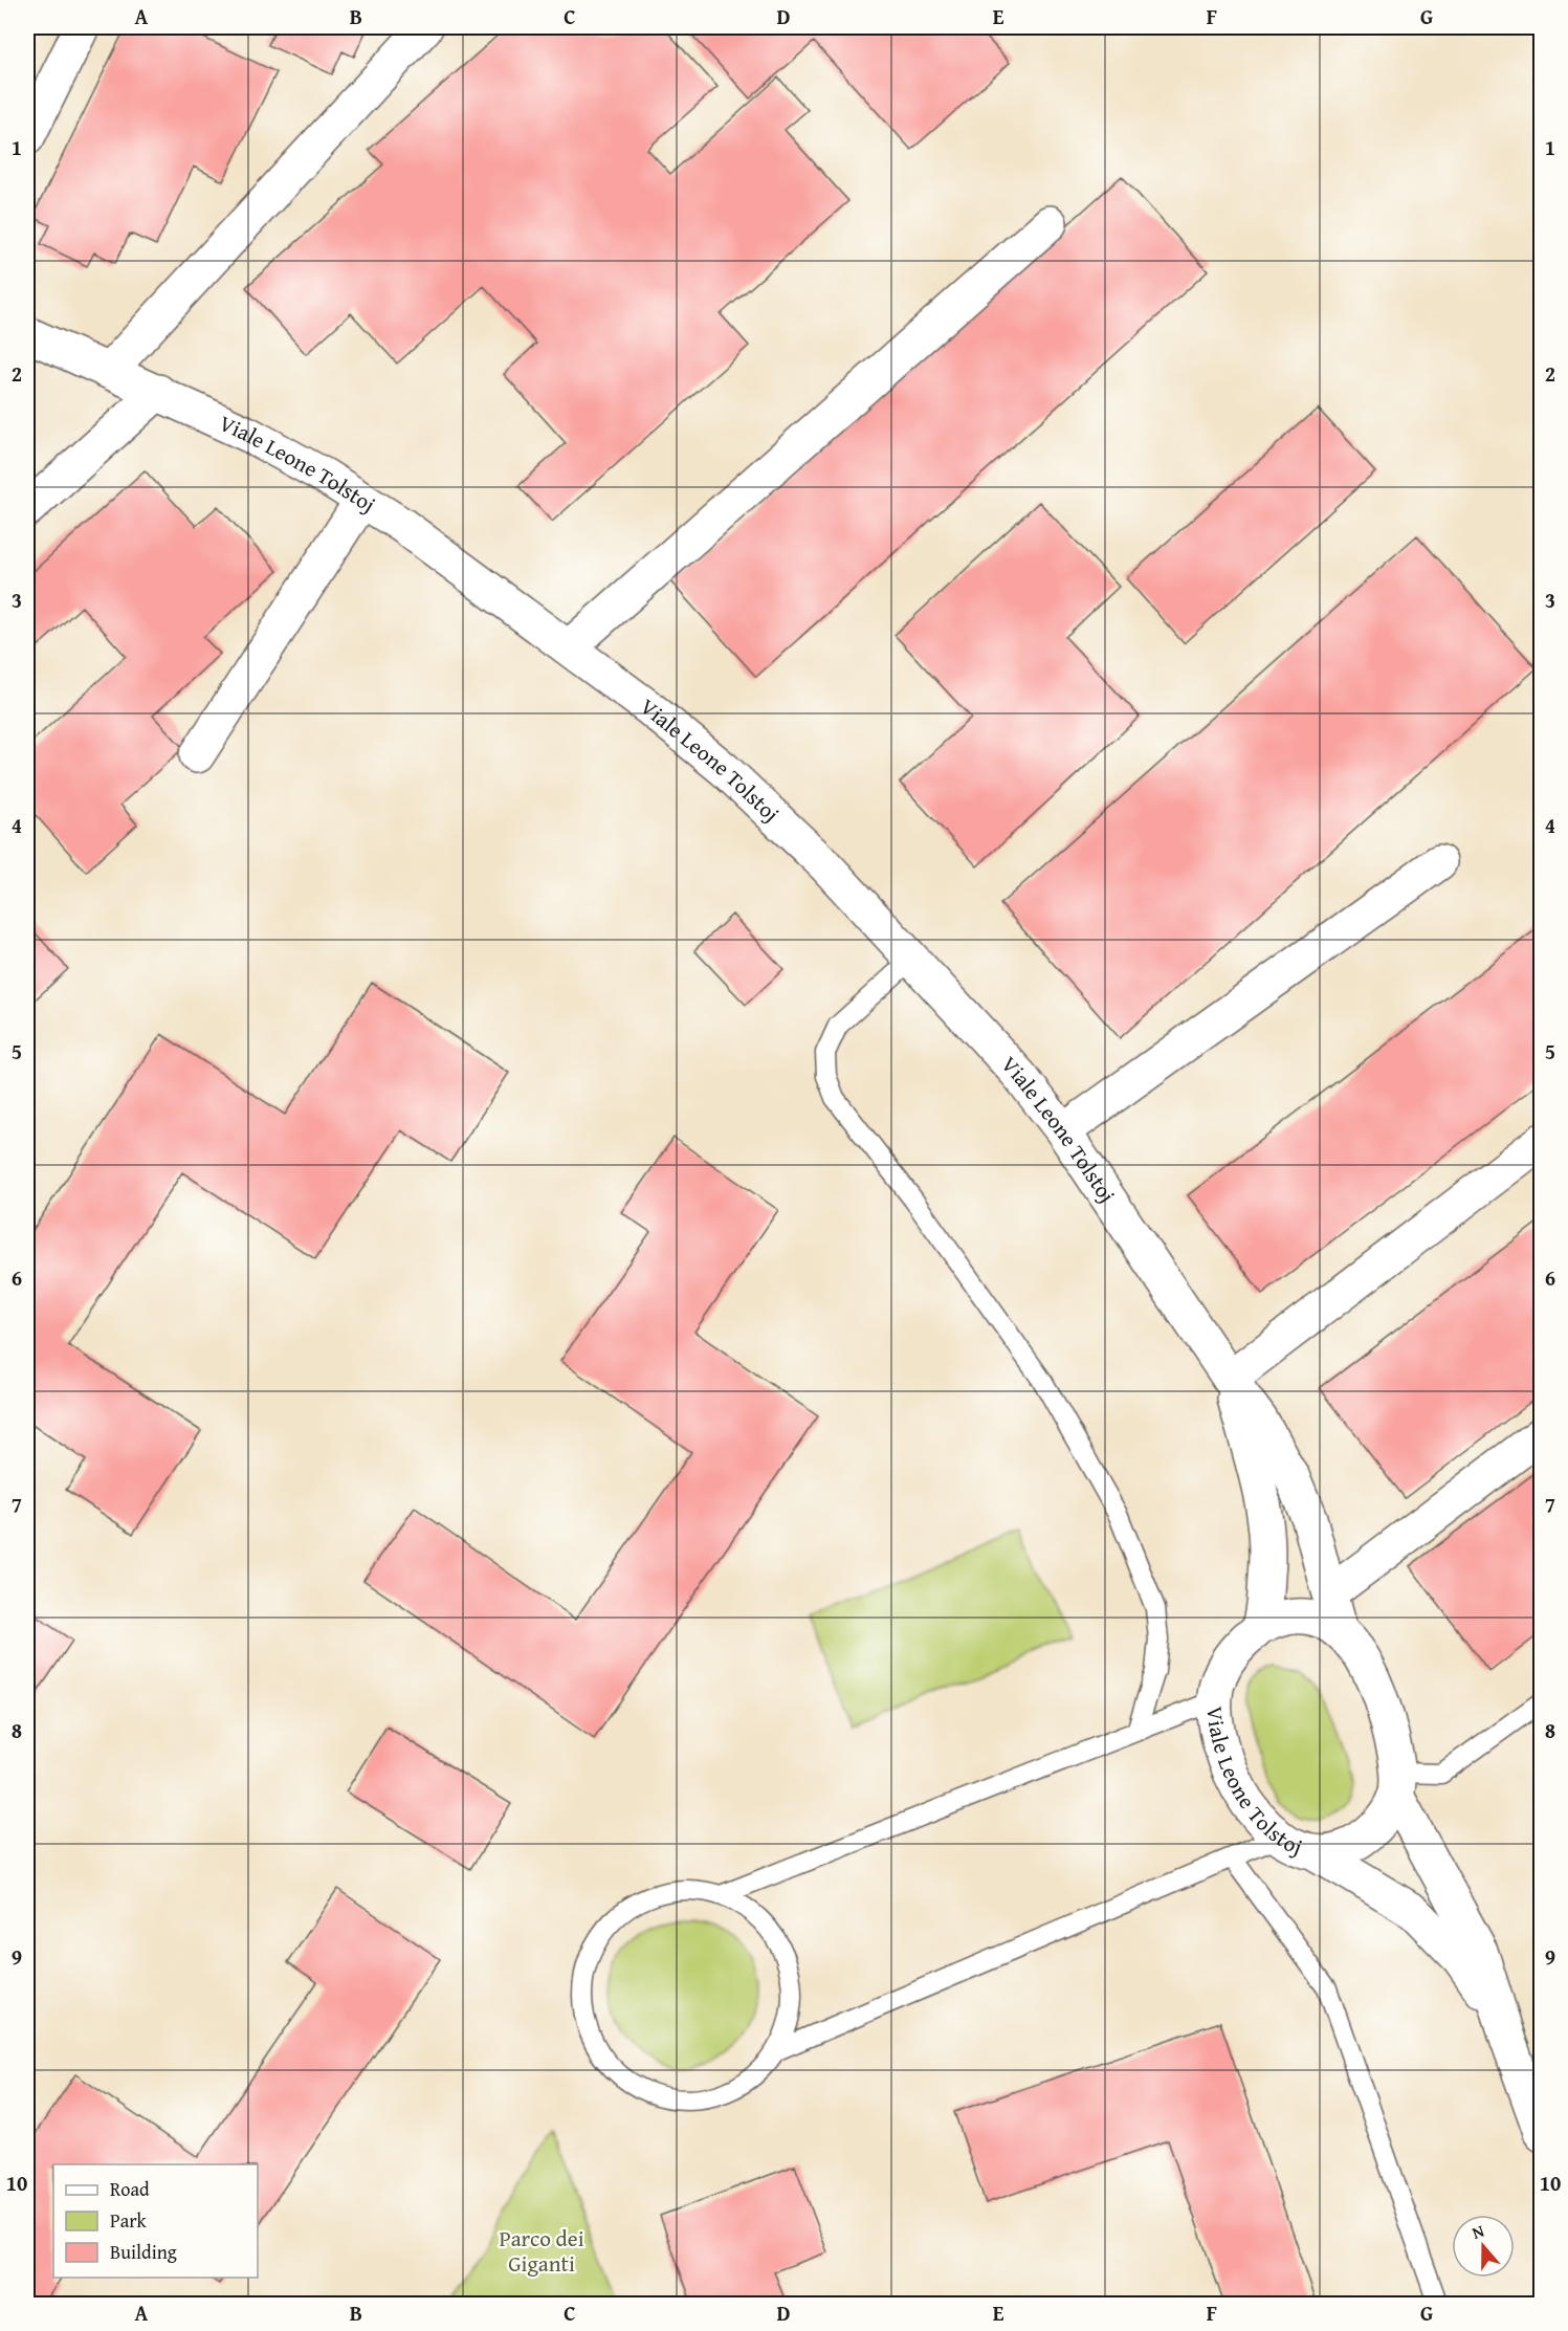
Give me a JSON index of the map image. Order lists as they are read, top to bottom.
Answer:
{
  "streets": {
    "street": ["Viale Leone Tolstoj"]
  },
  "parks": ["Parco dei Giganti"],
  "legend": ["Road", "Park", "Building"],
  "north": "top",
  "grid": {
    "columns": [
      "A",
      "B",
      "C",
      "D",
      "E",
      "F",
      "G"
    ],
    "rows": [
      "1",
      "2",
      "3",
      "4",
      "5",
      "6",
      "7",
      "8",
      "9",
      "10"
    ]
  }
}
